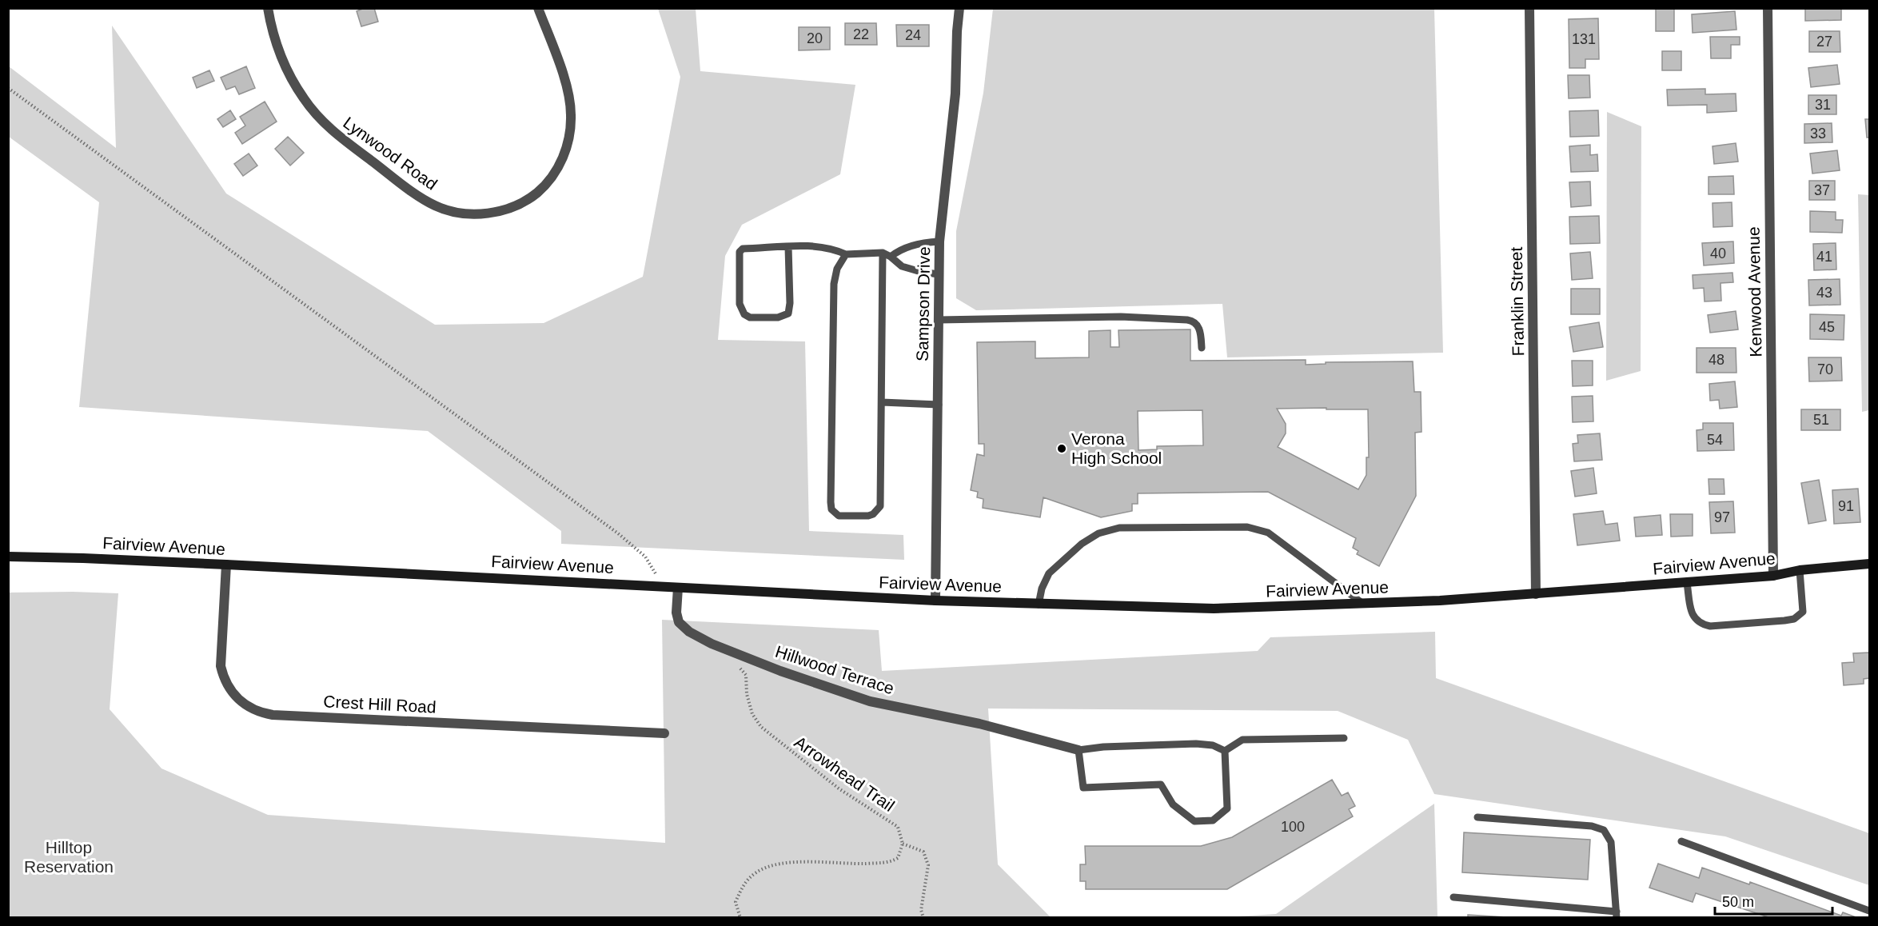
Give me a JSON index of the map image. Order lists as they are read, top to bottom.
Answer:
{
  "streets": {
    "main road": ["Fairview Avenue"],
    "street": [
      "Lynwood Road",
      "Kenwood Avenue",
      "Franklin Street",
      "Sampson Drive",
      "Hillwood Terrace",
      "Crest Hill Road"
    ],
    "path": ["Arrowhead Trail"]
  },
  "crossings": [
    ["Kenwood Avenue", "Fairview Avenue"],
    ["Franklin Street", "Fairview Avenue"],
    ["Sampson Drive", "Fairview Avenue"],
    ["Fairview Avenue", "Hillwood Terrace"],
    ["Fairview Avenue", "Crest Hill Road"]
  ],
  "parks": ["Hilltop Reservation"],
  "places": ["Verona High School"],
  "house_numbers": [
    "22",
    "24",
    "20",
    "131",
    "27",
    "31",
    "33",
    "37",
    "40",
    "41",
    "43",
    "45",
    "48",
    "70",
    "51",
    "54",
    "91",
    "97",
    "100"
  ],
  "scale_bar": "50 m"
}
